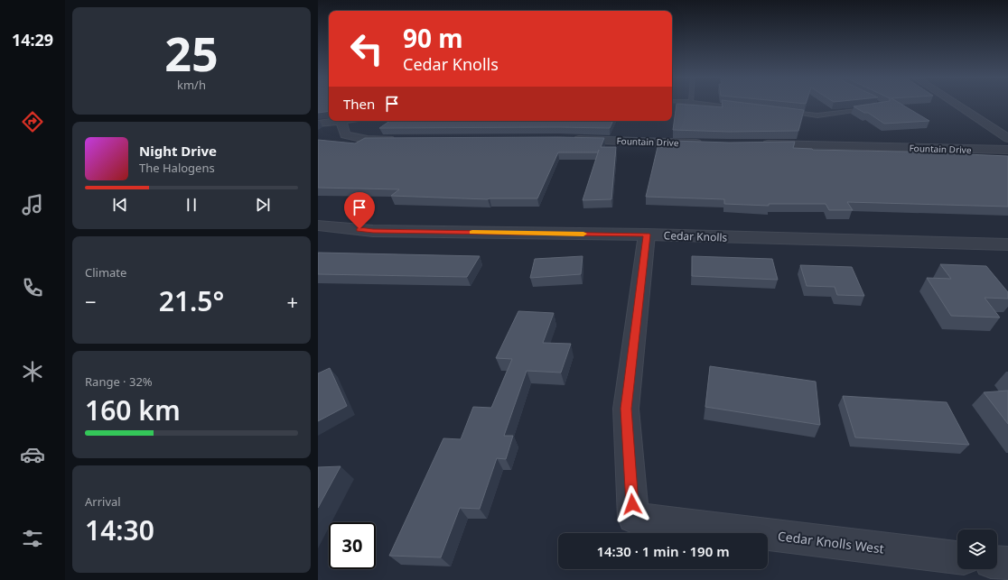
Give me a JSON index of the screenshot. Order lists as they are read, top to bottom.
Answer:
{
  "streets": {
    "street": ["Fountain Drive", "Cedar Knolls", "Cedar Knolls West"]
  },
  "crossings": [
    ["Cedar Knolls", "Cedar Knolls West"]
  ],
  "page": {
    "tabs": "14:29",
    "tile": [
      ["25", "km/h"],
      "Climate",
      ["Range · 32%", "160 km"],
      ["Arrival", "14:30"]
    ],
    "turn": ["90 m", "Cedar Knolls"],
    "then": "Then",
    "song": ["Night Drive", "The Halogens"],
    "heat": ["−", "21.5°", "+"],
    "limit": "30",
    "trip": "14:30 · 1 min · 190 m"
  }
}
